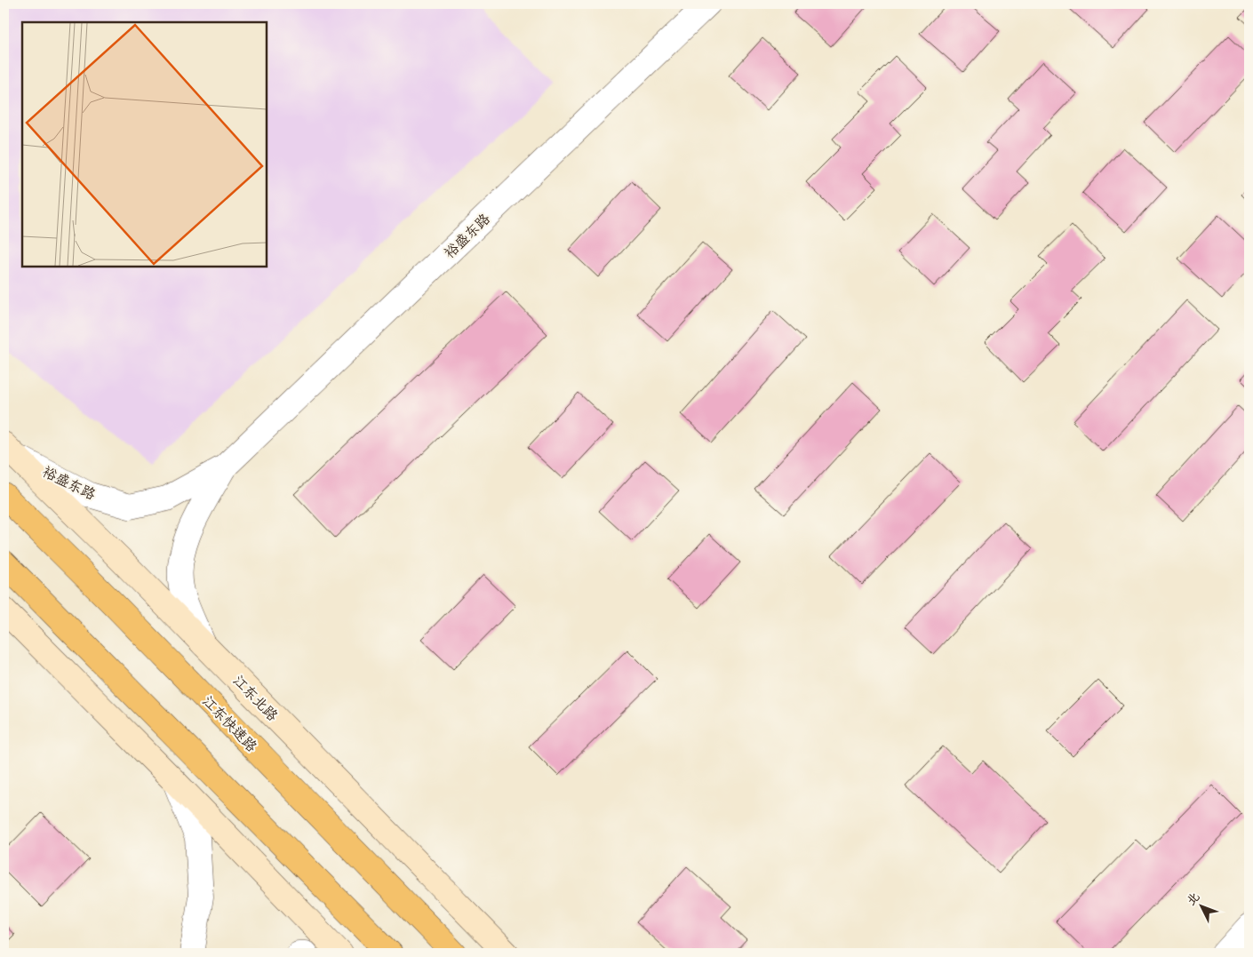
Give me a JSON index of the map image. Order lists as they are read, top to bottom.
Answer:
{
  "streets": {
    "highway": ["江东快速路"],
    "main road": ["江东北路"],
    "street": ["裕盛东路"]
  },
  "crossings": [
    ["裕盛东路", "江东北路"]
  ],
  "north": "top left"
}
